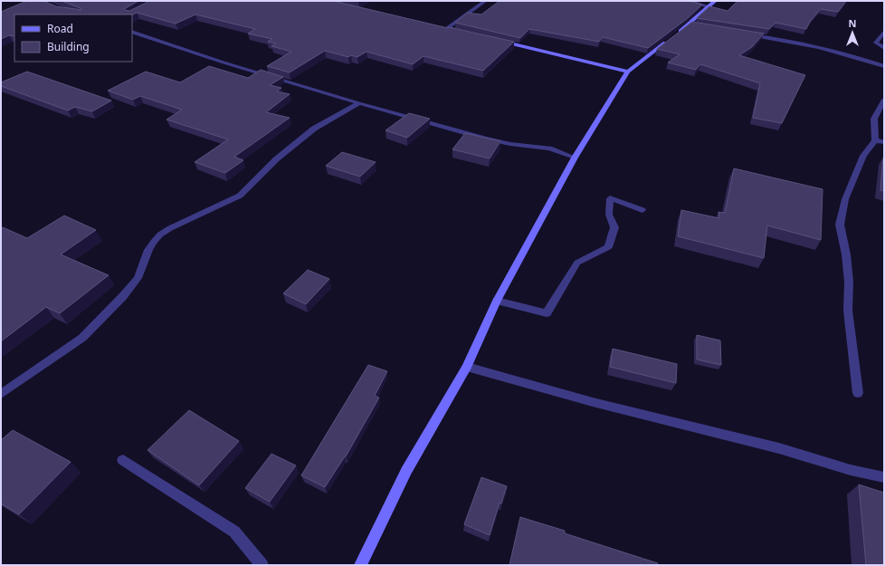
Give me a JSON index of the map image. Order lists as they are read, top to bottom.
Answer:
{
  "legend": ["Road", "Building"],
  "north": "top"
}
